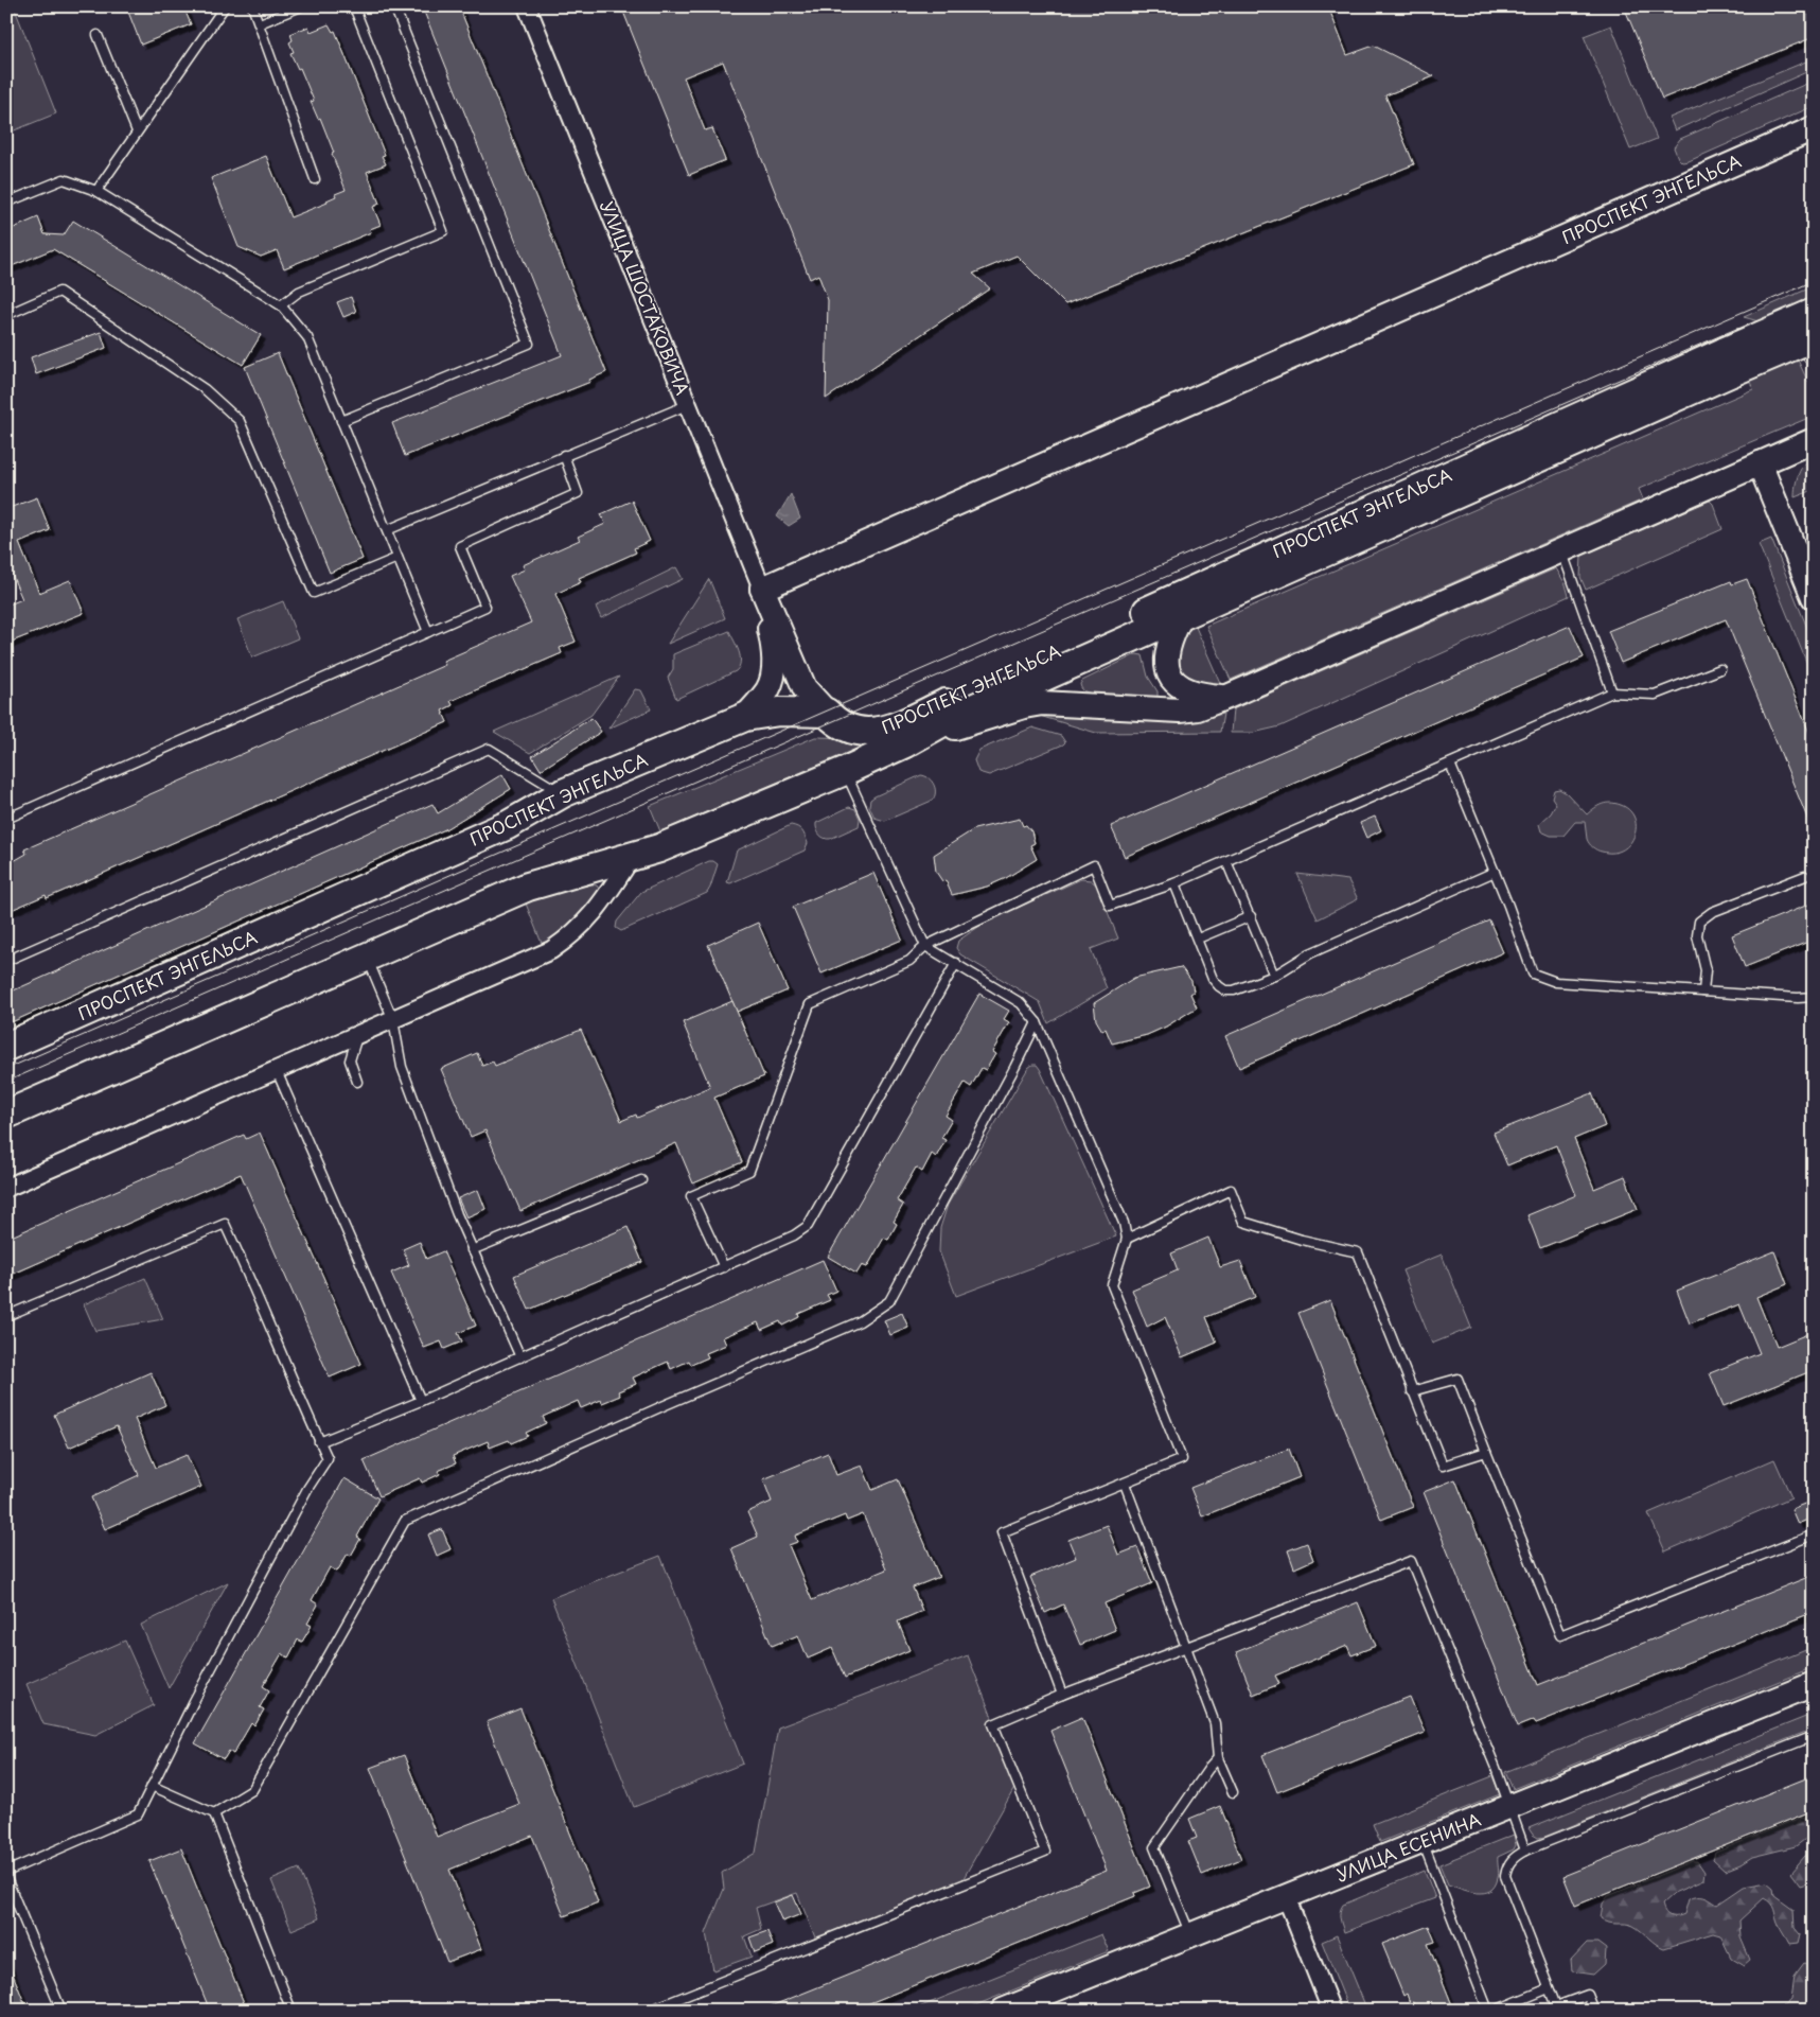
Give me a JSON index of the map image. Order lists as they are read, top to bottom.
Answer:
{
  "streets": {
    "main road": ["ПРОСПЕКТ ЭНГЕЛЬСА", "УЛИЦА ШОСТАКОВИЧА", "УЛИЦА ЕСЕНИНА"]
  },
  "crossings": [
    ["ПРОСПЕКТ ЭНГЕЛЬСА", "УЛИЦА ШОСТАКОВИЧА"]
  ]
}
